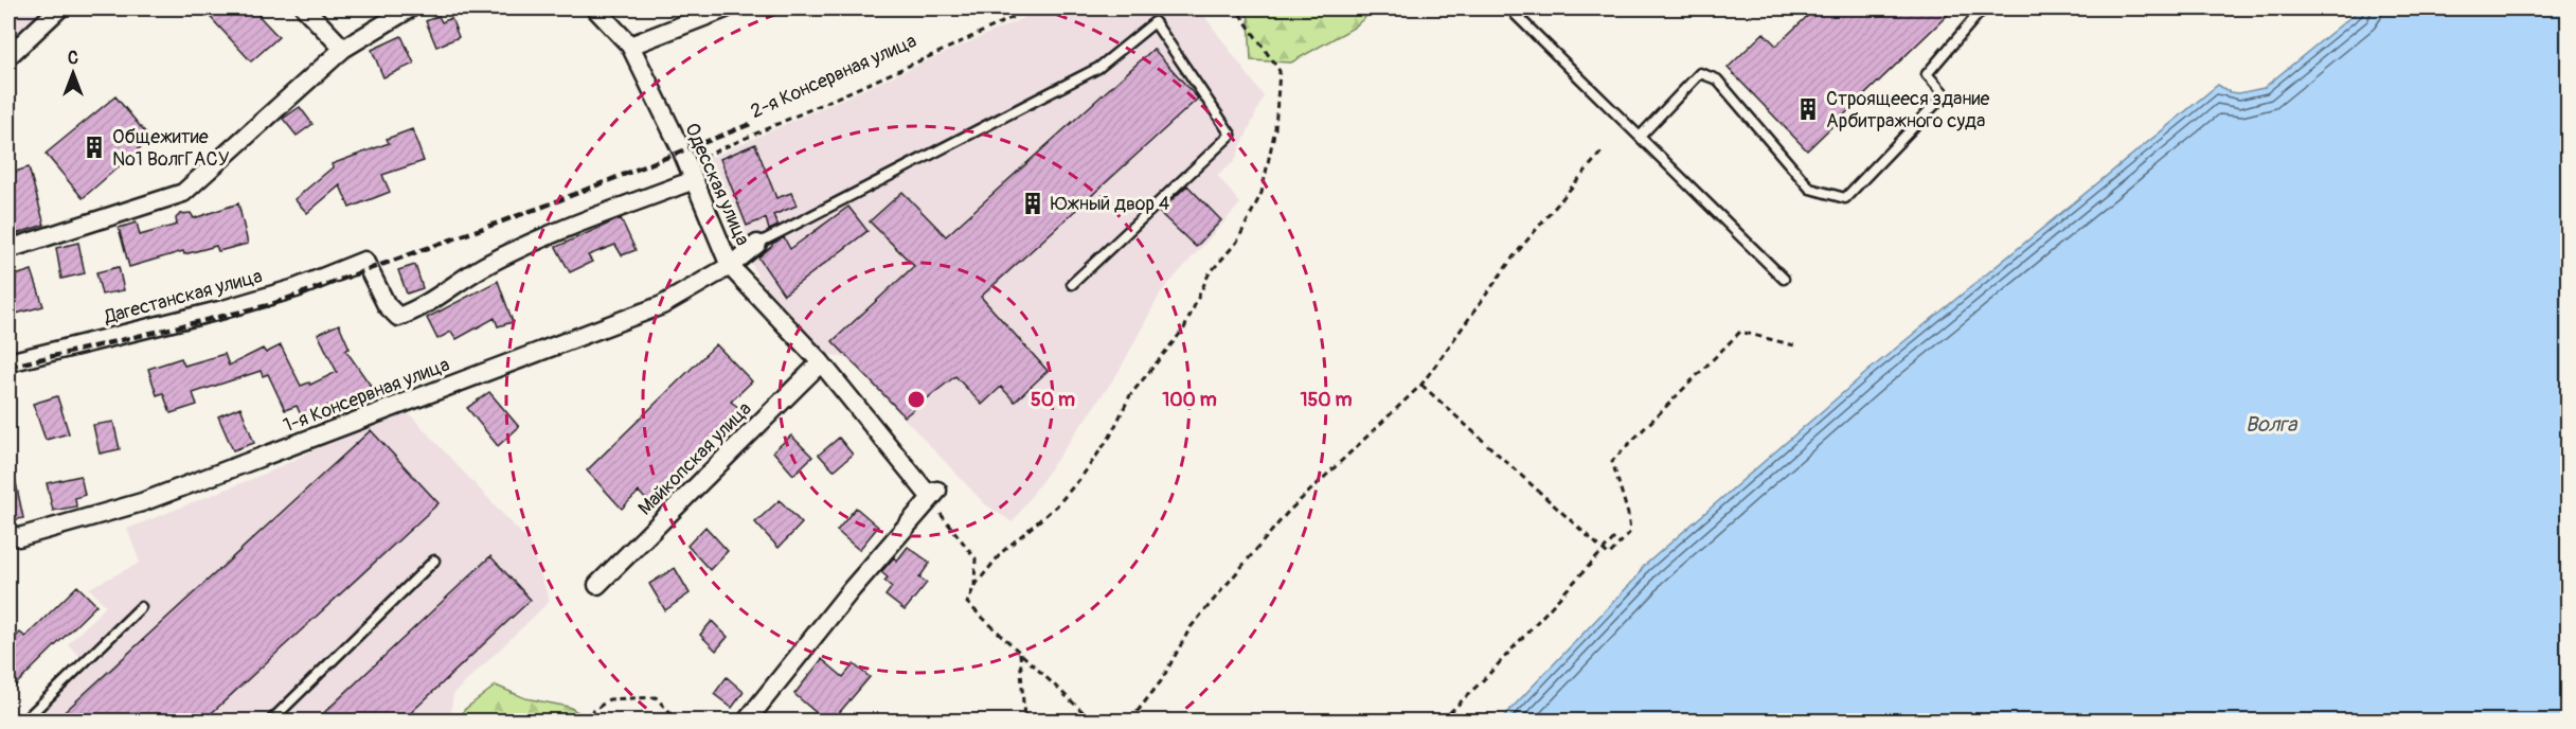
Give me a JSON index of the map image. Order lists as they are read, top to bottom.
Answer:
{
  "streets": {
    "street": [
      "Одесская улица",
      "Дагестанская улица",
      "1-я Консервная улица",
      "Майкопская улица"
    ],
    "path": ["2-я Консервная улица"]
  },
  "crossings": [
    ["2-я Консервная улица", "Одесская улица"],
    ["2-я Консервная улица", "Дагестанская улица"],
    ["Одесская улица", "Дагестанская улица"],
    ["Одесская улица", "1-я Консервная улица"],
    ["Одесская улица", "Майкопская улица"]
  ],
  "water": ["Волга"],
  "places": {
    "building": ["Строящееся здание Арбитражного суда", "Общежитие №1 ВолгГАСУ", "Южный двор 4"]
  },
  "north": "top",
  "rings": ["50 m", "100 m", "150 m"]
}
